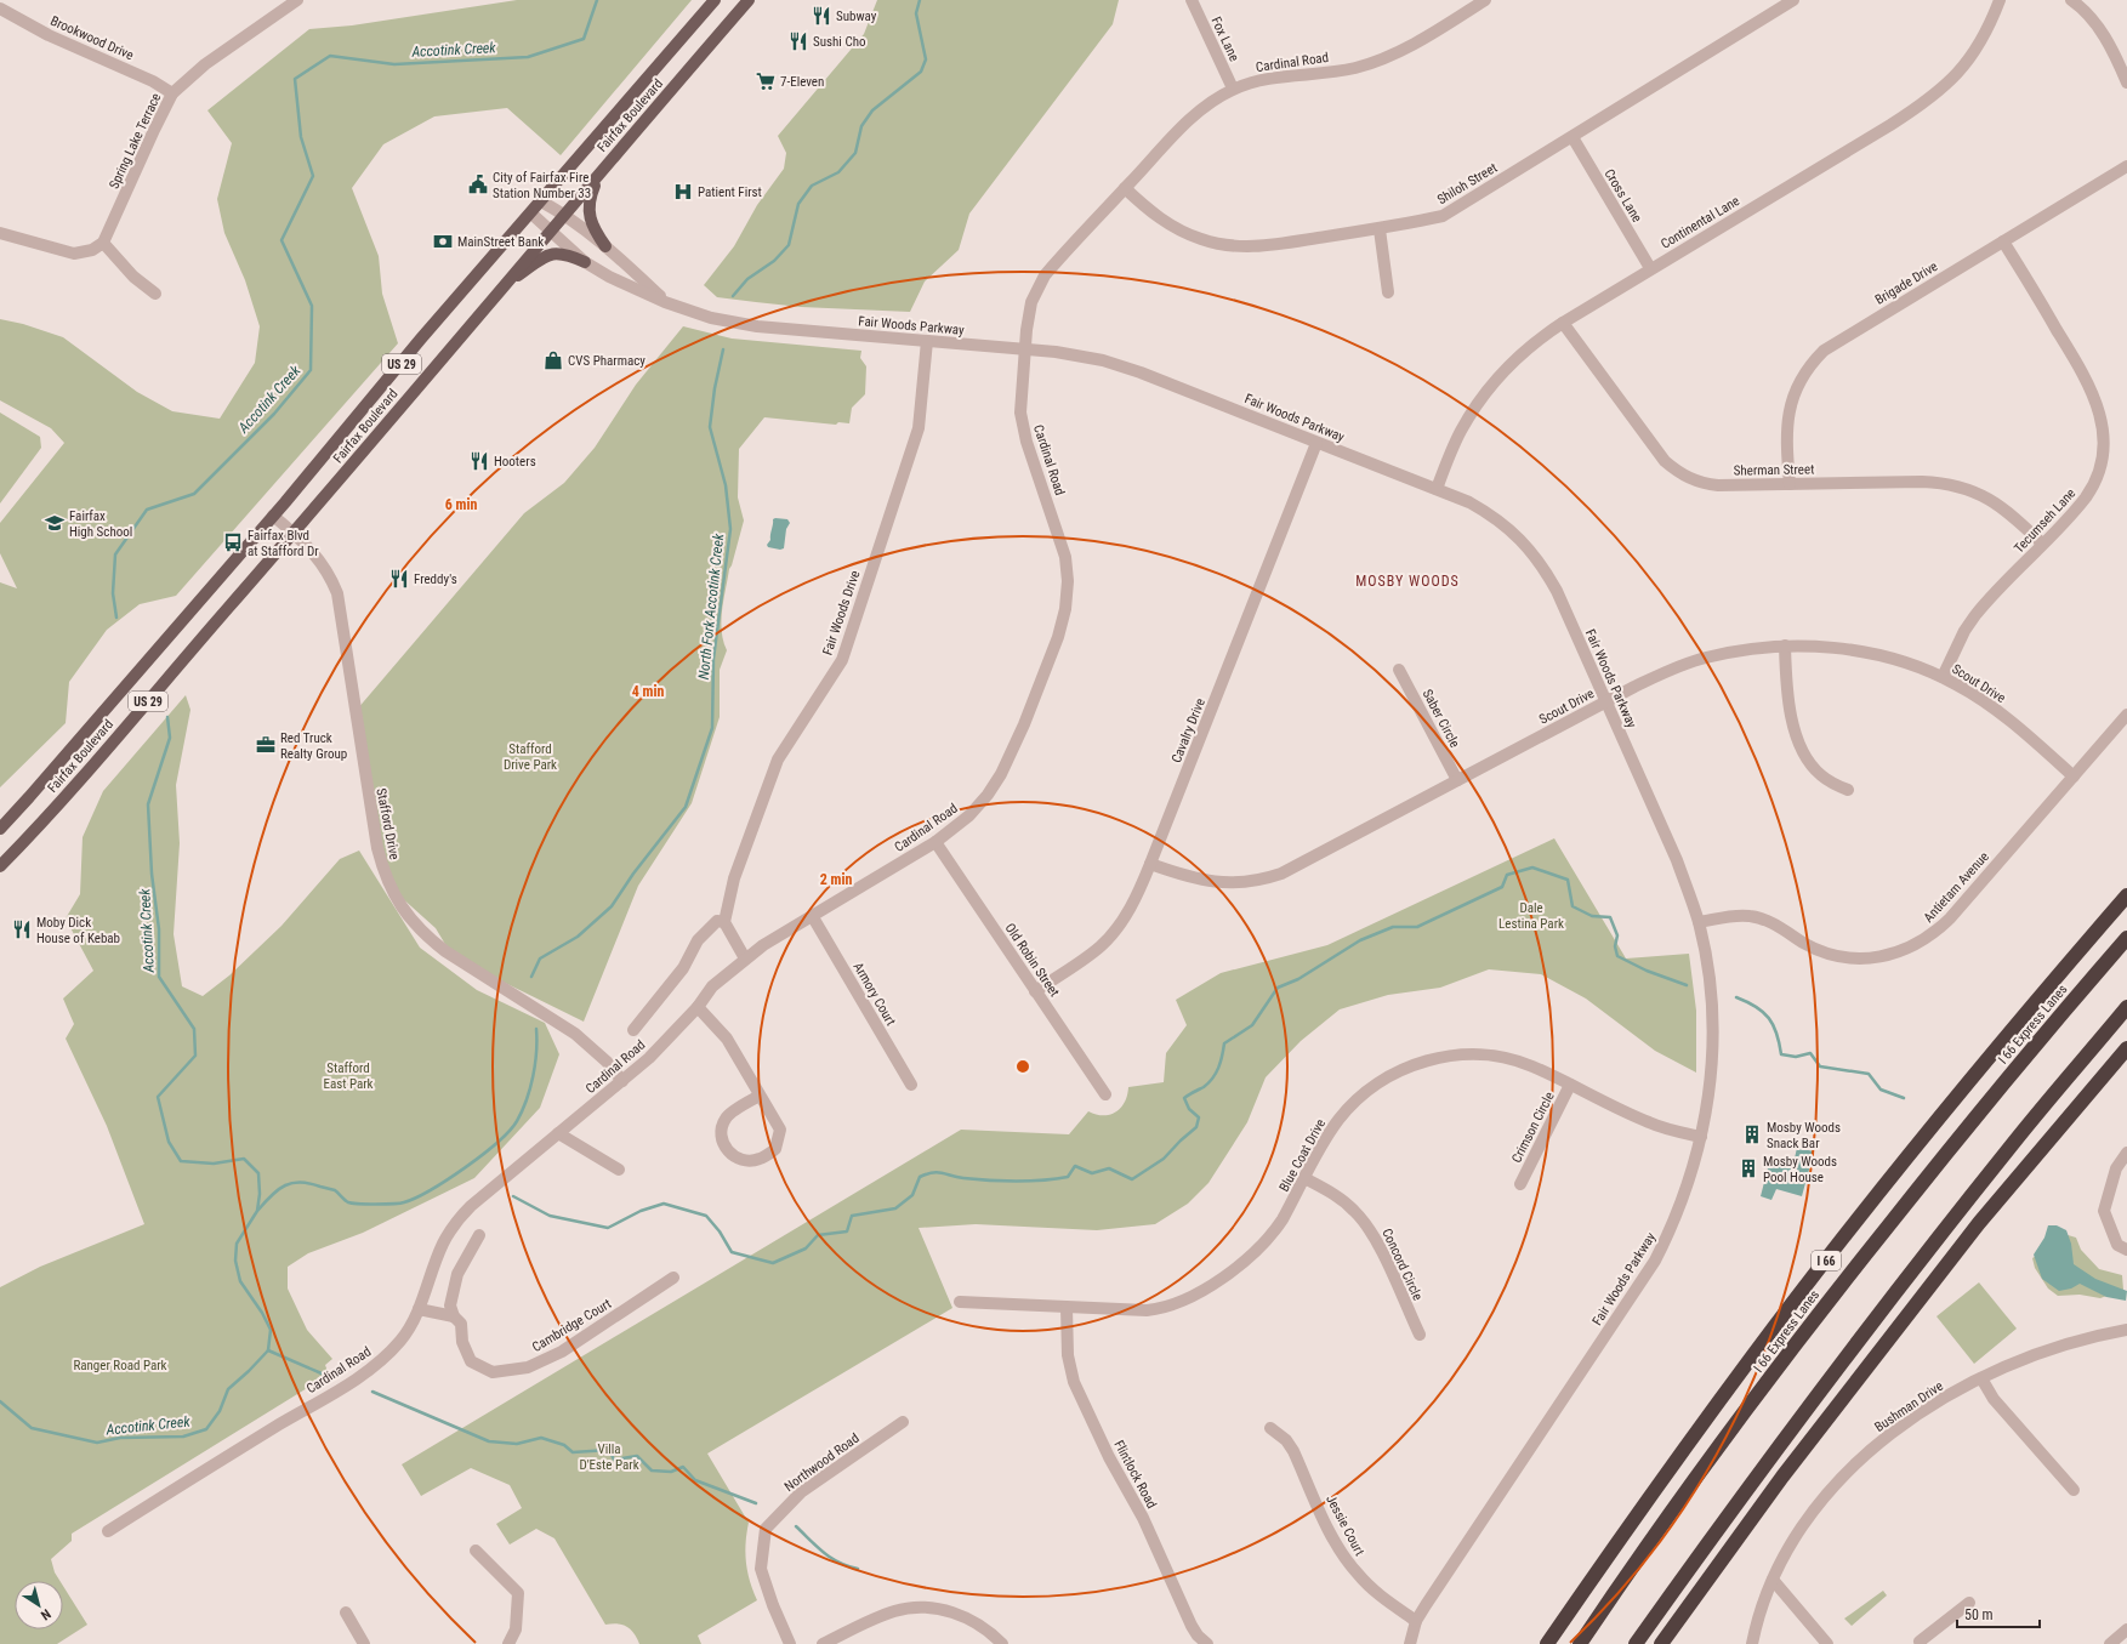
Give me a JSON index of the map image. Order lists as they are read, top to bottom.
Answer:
{
  "streets": {
    "highway": ["I 66 Express Lanes", "I 66"],
    "main road": ["Fairfax Boulevard", "US 29"],
    "street": [
      "Brookwood Drive",
      "Fox Lane",
      "Cardinal Road",
      "Spring Lake Terrace",
      "Shiloh Street",
      "Cross Lane",
      "Continental Lane",
      "Brigade Drive",
      "Fair Woods Parkway",
      "Sherman Street",
      "Tecumseh Lane",
      "Fair Woods Drive",
      "Scout Drive",
      "Saber Circle",
      "Cavalry Drive",
      "Stafford Drive",
      "Antietam Avenue",
      "Old Robin Street",
      "Armory Court",
      "Crimson Circle",
      "Blue Coat Drive",
      "Concord Circle",
      "Cambridge Court",
      "Bushman Drive",
      "Northwood Road",
      "Flintlock Road",
      "Jessie Court"
    ]
  },
  "crossings": [
    ["Brookwood Drive", "Spring Lake Terrace"],
    ["Fox Lane", "Cardinal Road"],
    ["Cardinal Road", "Shiloh Street"],
    ["Cardinal Road", "Fair Woods Parkway"],
    ["Cardinal Road", "Stafford Drive"],
    ["Cardinal Road", "Old Robin Street"],
    ["Cardinal Road", "Armory Court"],
    ["Fairfax Boulevard", "Fair Woods Parkway"],
    ["Fairfax Boulevard", "Stafford Drive"],
    ["Shiloh Street", "Cross Lane"],
    ["Cross Lane", "Continental Lane"],
    ["Continental Lane", "Fair Woods Parkway"],
    ["Continental Lane", "Sherman Street"],
    ["Brigade Drive", "Sherman Street"],
    ["Brigade Drive", "Tecumseh Lane"],
    ["Fair Woods Parkway", "Fair Woods Drive"],
    ["Fair Woods Parkway", "Scout Drive"],
    ["Fair Woods Parkway", "Cavalry Drive"],
    ["Fair Woods Parkway", "Antietam Avenue"],
    ["Fair Woods Parkway", "Blue Coat Drive"],
    ["Fair Woods Parkway", "Jessie Court"],
    ["Sherman Street", "Tecumseh Lane"],
    ["Tecumseh Lane", "Scout Drive"],
    ["Scout Drive", "Saber Circle"],
    ["Scout Drive", "Cavalry Drive"],
    ["Scout Drive", "Antietam Avenue"],
    ["Cavalry Drive", "Old Robin Street"],
    ["Crimson Circle", "Blue Coat Drive"],
    ["Blue Coat Drive", "Concord Circle"],
    ["Blue Coat Drive", "Flintlock Road"]
  ],
  "districts": ["MOSBY WOODS"],
  "water": ["Accotink Creek", "North Fork Accotink Creek"],
  "parks": [
    "Stafford Drive Park",
    "Dale Lestina Park",
    "Stafford East Park",
    "Ranger Road Park",
    "Villa D'Este Park"
  ],
  "places": {
    "restaurant": [
      "Subway",
      "Sushi Cho",
      "Hooters",
      "Freddy's",
      "Moby Dick House of Kebab"
    ],
    "supermarket": ["7-Eleven"],
    "public building": ["City of Fairfax Fire Station Number 33"],
    "hospital": ["Patient First"],
    "bank": ["MainStreet Bank"],
    "shop": ["CVS Pharmacy"],
    "school or university": ["Fairfax High School"],
    "bus stop": ["Fairfax Blvd at Stafford Dr"],
    "office": ["Red Truck Realty Group"],
    "building": ["Mosby Woods Snack Bar", "Mosby Woods Pool House"]
  },
  "scale_bar": "50 m",
  "north": "bottom right",
  "rings": ["6 min", "4 min", "2 min"]
}
